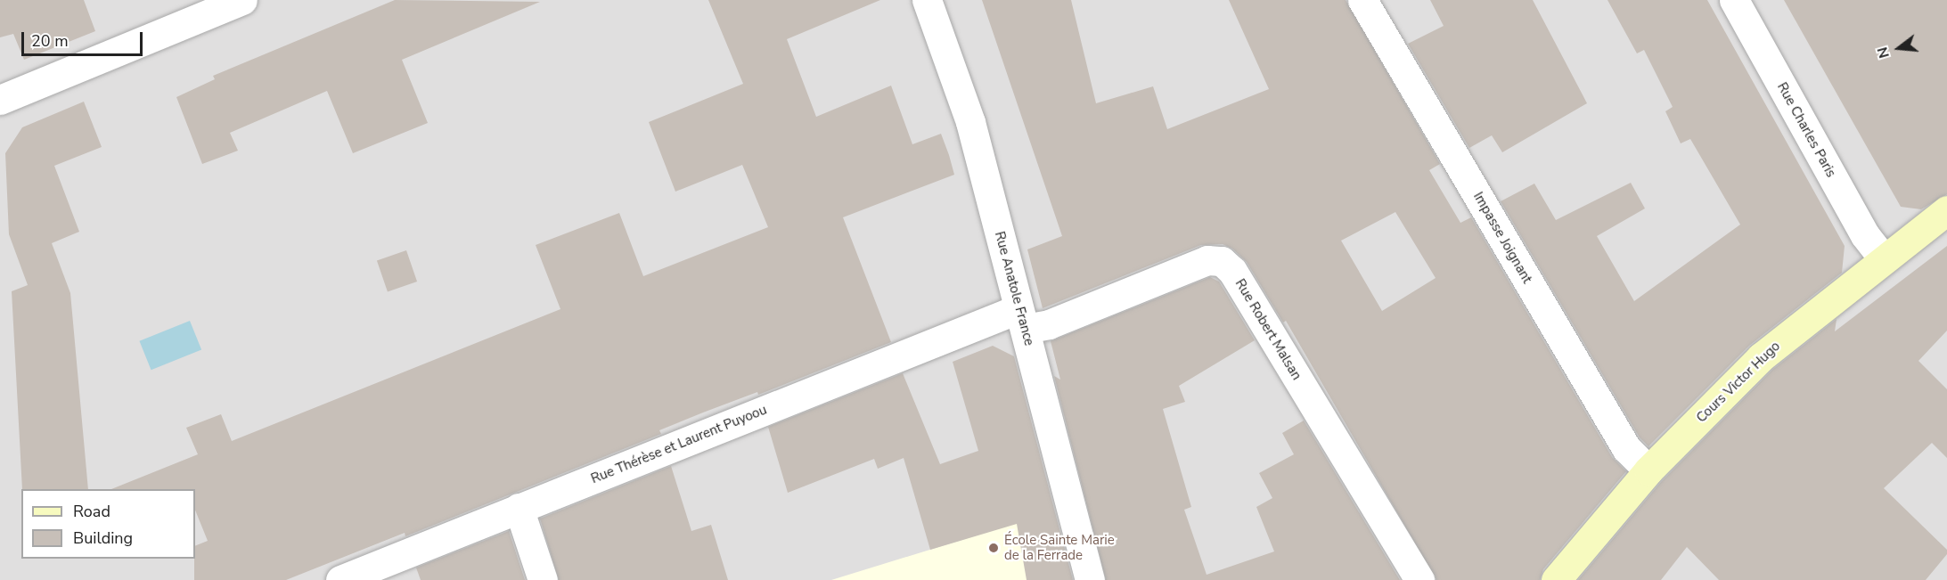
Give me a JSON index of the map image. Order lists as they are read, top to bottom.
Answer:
{
  "streets": {
    "street": [
      "Rue Charles Paris",
      "Impasse Joignant",
      "Rue Anatole France",
      "Rue Robert Malsan",
      "Cours Victor Hugo",
      "Rue Thérèse et Laurent Puyoou"
    ]
  },
  "crossings": [
    ["Rue Charles Paris", "Cours Victor Hugo"],
    ["Impasse Joignant", "Cours Victor Hugo"],
    ["Rue Anatole France", "Rue Robert Malsan"],
    ["Rue Anatole France", "Rue Thérèse et Laurent Puyoou"],
    ["Rue Robert Malsan", "Rue Thérèse et Laurent Puyoou"]
  ],
  "places": ["École Sainte Marie de la Ferrade"],
  "legend": ["Road", "Building"],
  "scale_bar": "20 m",
  "north": "left"
}
